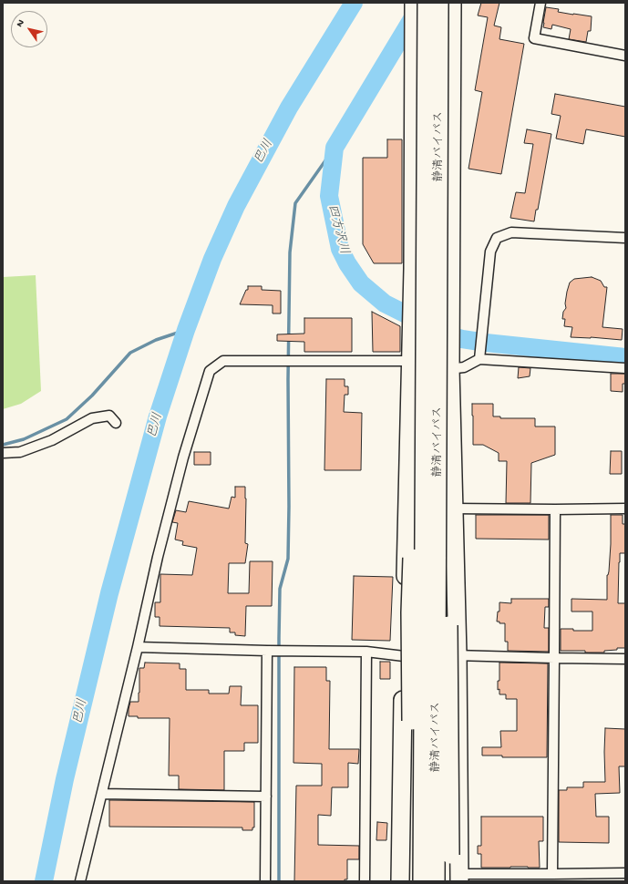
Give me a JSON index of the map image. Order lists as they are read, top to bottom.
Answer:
{
  "streets": {
    "highway": ["静清バイパス"]
  },
  "water": ["巴川", "四方沢川"],
  "north": "top left"
}
